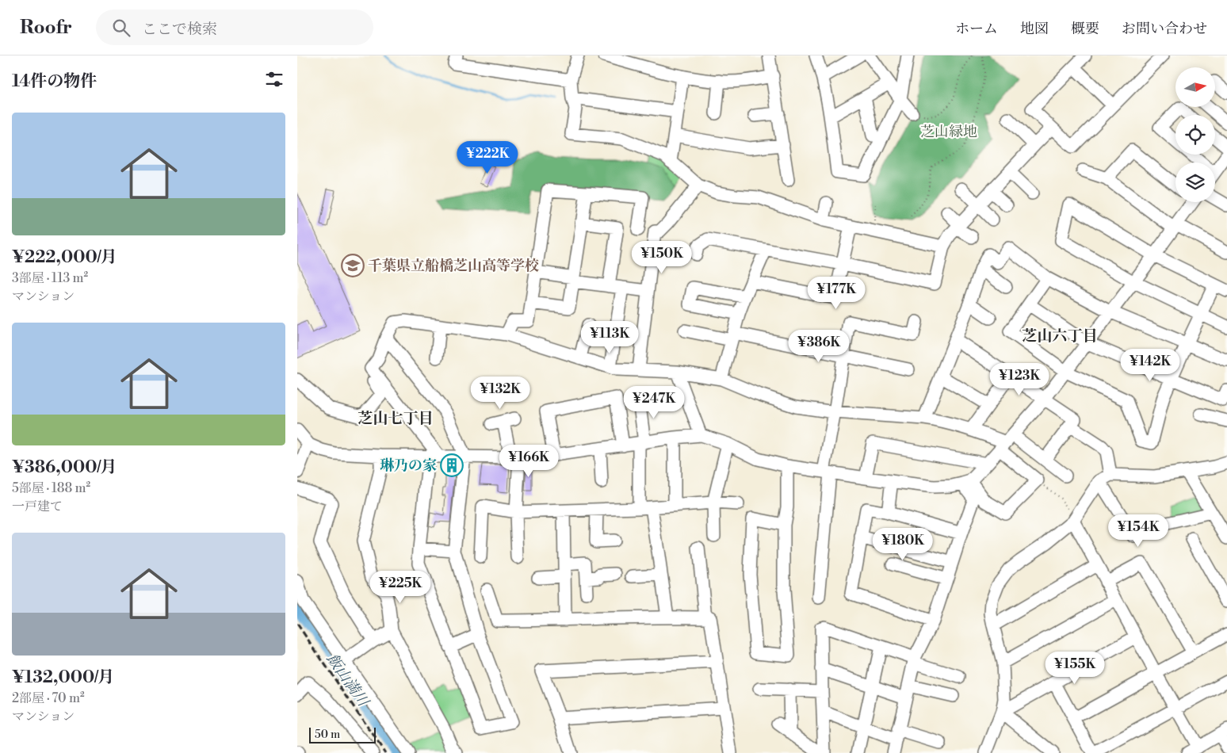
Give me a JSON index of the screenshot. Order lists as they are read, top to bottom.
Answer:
{
  "districts": ["芝山六丁目", "芝山七丁目"],
  "water": ["飯山満川"],
  "parks": ["芝山緑地"],
  "places": {
    "school or university": ["千葉県立船橋芝山高等学校"],
    "building": ["琳乃の家"]
  },
  "scale_bar": "50 m",
  "north": "right",
  "page": {
    "header": "Roofr",
    "search": "ここで検索",
    "nav": [
      "ホーム",
      "地図",
      "概要",
      "お問い合わせ"
    ],
    "heading": "14件の物件",
    "list": [
      {
        "name": "¥222,000/月",
        "note": "3部屋 · 113 m² · マンション"
      },
      {
        "name": "¥386,000/月",
        "note": "5部屋 · 188 m² · 一戸建て"
      },
      {
        "name": "¥132,000/月",
        "note": "2部屋 · 70 m² · マンション"
      }
    ],
    "price": [
      "¥222K",
      "¥150K",
      "¥177K",
      "¥113K",
      "¥386K",
      "¥142K",
      "¥123K",
      "¥132K",
      "¥247K",
      "¥166K",
      "¥154K",
      "¥180K",
      "¥225K",
      "¥155K"
    ],
    "scale": "50 m"
  }
}
